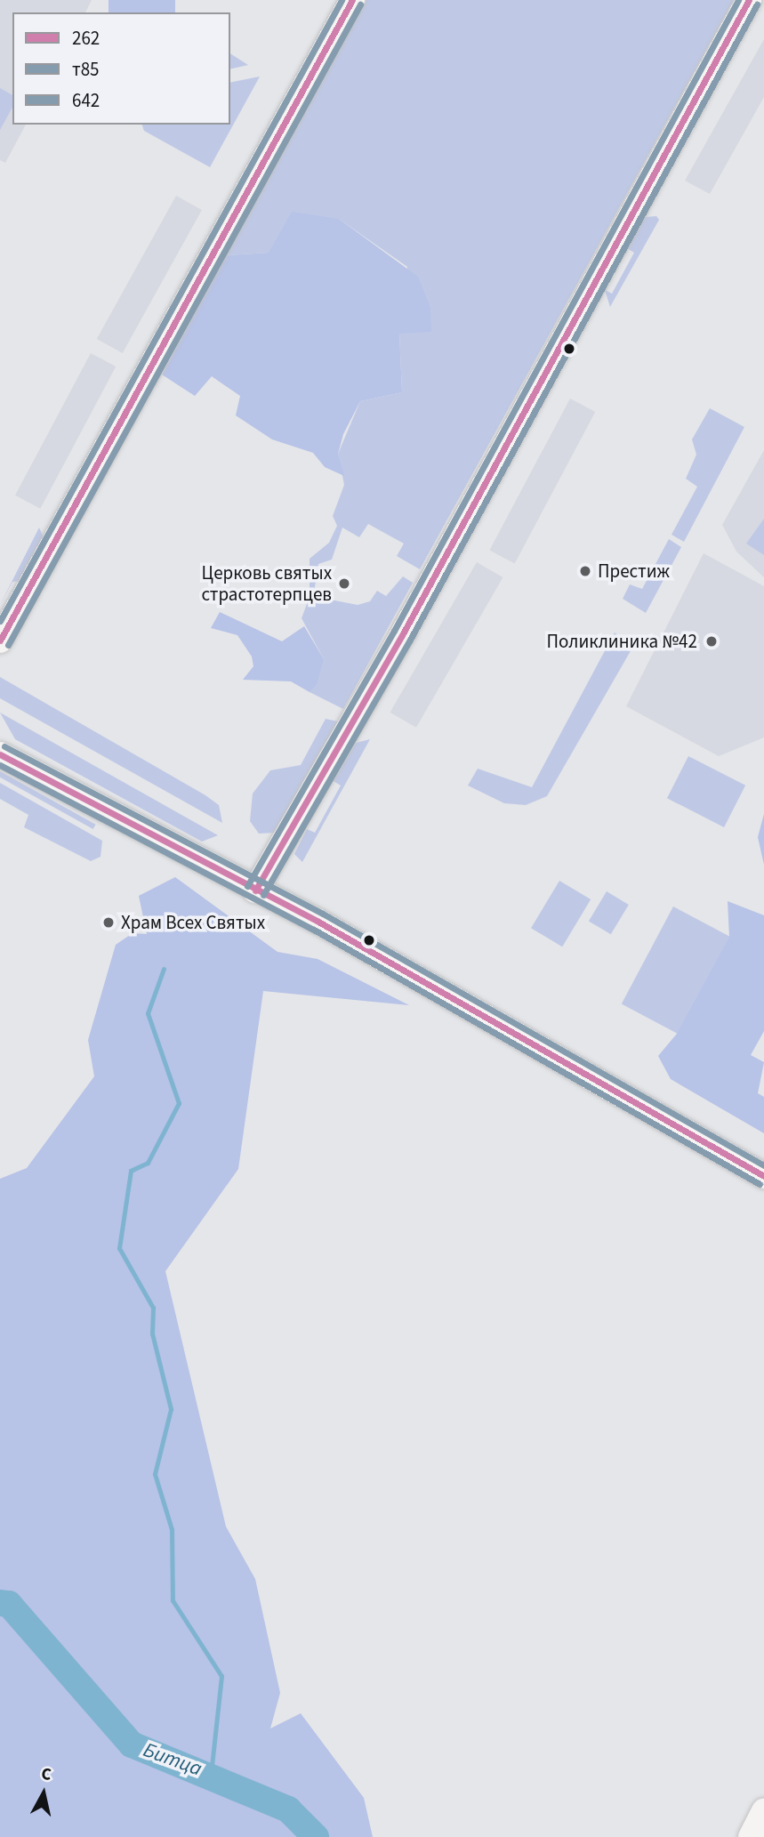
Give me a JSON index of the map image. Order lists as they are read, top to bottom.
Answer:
{
  "water": ["Битца"],
  "places": [
    "Престиж",
    "Церковь святых страстотерпцев",
    "Поликлиника №42",
    "Храм Всех Святых"
  ],
  "lines": ["transit line 262", "transit line 642", "transit line т85"],
  "legend": ["262", "т85", "642"],
  "north": "top"
}
